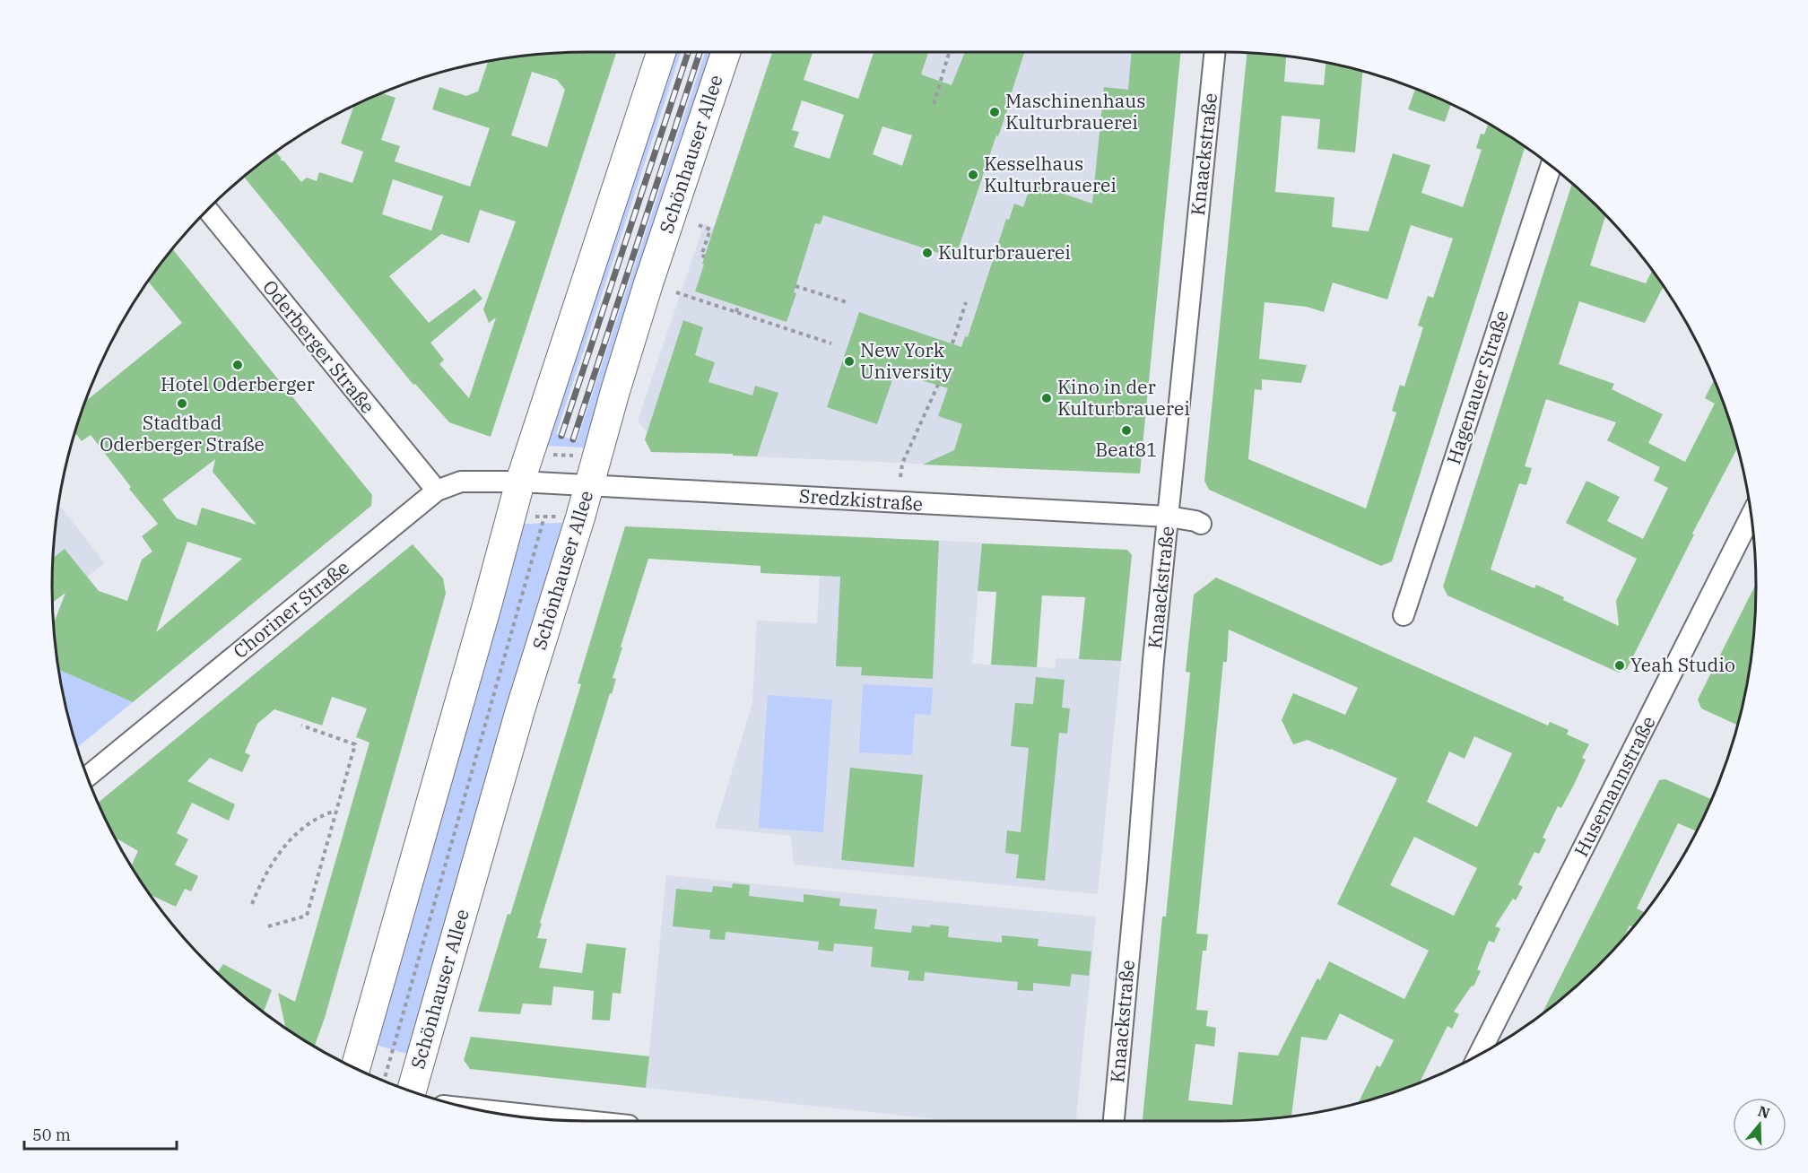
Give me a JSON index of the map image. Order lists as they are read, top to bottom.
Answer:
{
  "streets": {
    "main road": ["Schönhauser Allee"],
    "street": [
      "Knaackstraße",
      "Oderberger Straße",
      "Hagenauer Straße",
      "Sredzkistraße",
      "Choriner Straße",
      "Husemannstraße"
    ]
  },
  "crossings": [
    ["Schönhauser Allee", "Sredzkistraße"],
    ["Knaackstraße", "Sredzkistraße"],
    ["Oderberger Straße", "Choriner Straße"],
    ["Sredzkistraße", "Choriner Straße"]
  ],
  "places": [
    "Maschinenhaus Kulturbrauerei",
    "Kesselhaus Kulturbrauerei",
    "Kulturbrauerei",
    "New York University",
    "Hotel Oderberger",
    "Kino in der Kulturbrauerei",
    "Stadtbad Oderberger Straße",
    "Beat81",
    "Yeah Studio"
  ],
  "scale_bar": "50 m",
  "north": "top"
}
